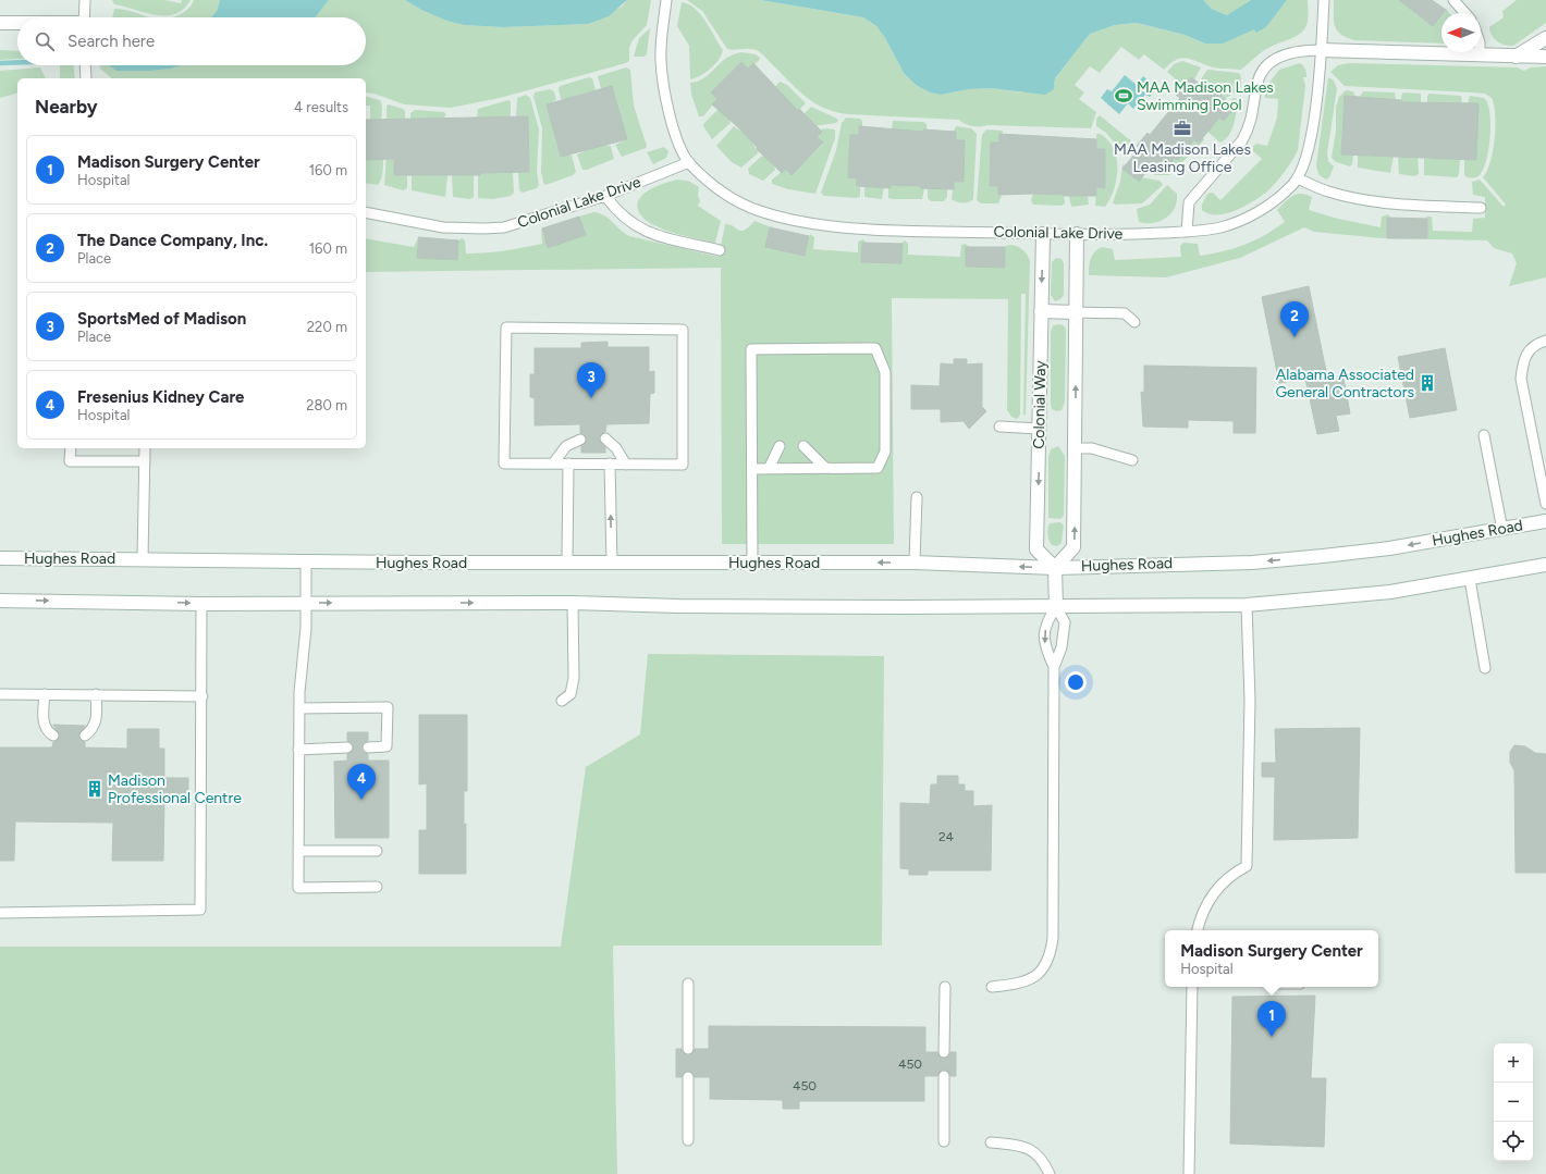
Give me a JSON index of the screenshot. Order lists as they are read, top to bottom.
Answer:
{
  "streets": {
    "main road": ["Colonial Way", "Hughes Road"],
    "lane": ["Colonial Lake Drive"]
  },
  "crossings": [
    ["Colonial Lake Drive", "Colonial Way"],
    ["Colonial Way", "Hughes Road"]
  ],
  "places": {
    "sports": ["MAA Madison Lakes Swimming Pool"],
    "office": ["MAA Madison Lakes Leasing Office"],
    "building": ["Alabama Associated General Contractors", "Madison Professional Centre"]
  },
  "house_numbers": ["24", "450", "450"],
  "north": "left",
  "page": {
    "search": "Search here",
    "heading": ["Nearby", "4 results"],
    "list": [
      {
        "mark": "1",
        "name": "Madison Surgery Center",
        "note": "Hospital",
        "value": "160 m"
      },
      {
        "mark": "2",
        "name": "The Dance Company, Inc.",
        "note": "Place",
        "value": "160 m"
      },
      {
        "mark": "3",
        "name": "SportsMed of Madison",
        "note": "Place",
        "value": "220 m"
      },
      {
        "mark": "4",
        "name": "Fresenius Kidney Care",
        "note": "Hospital",
        "value": "280 m"
      }
    ],
    "pins": [
      "2",
      "3",
      "4",
      "1"
    ],
    "popup": ["Madison Surgery Center", "Hospital"],
    "map_buttons": ["+", "−"]
  }
}
